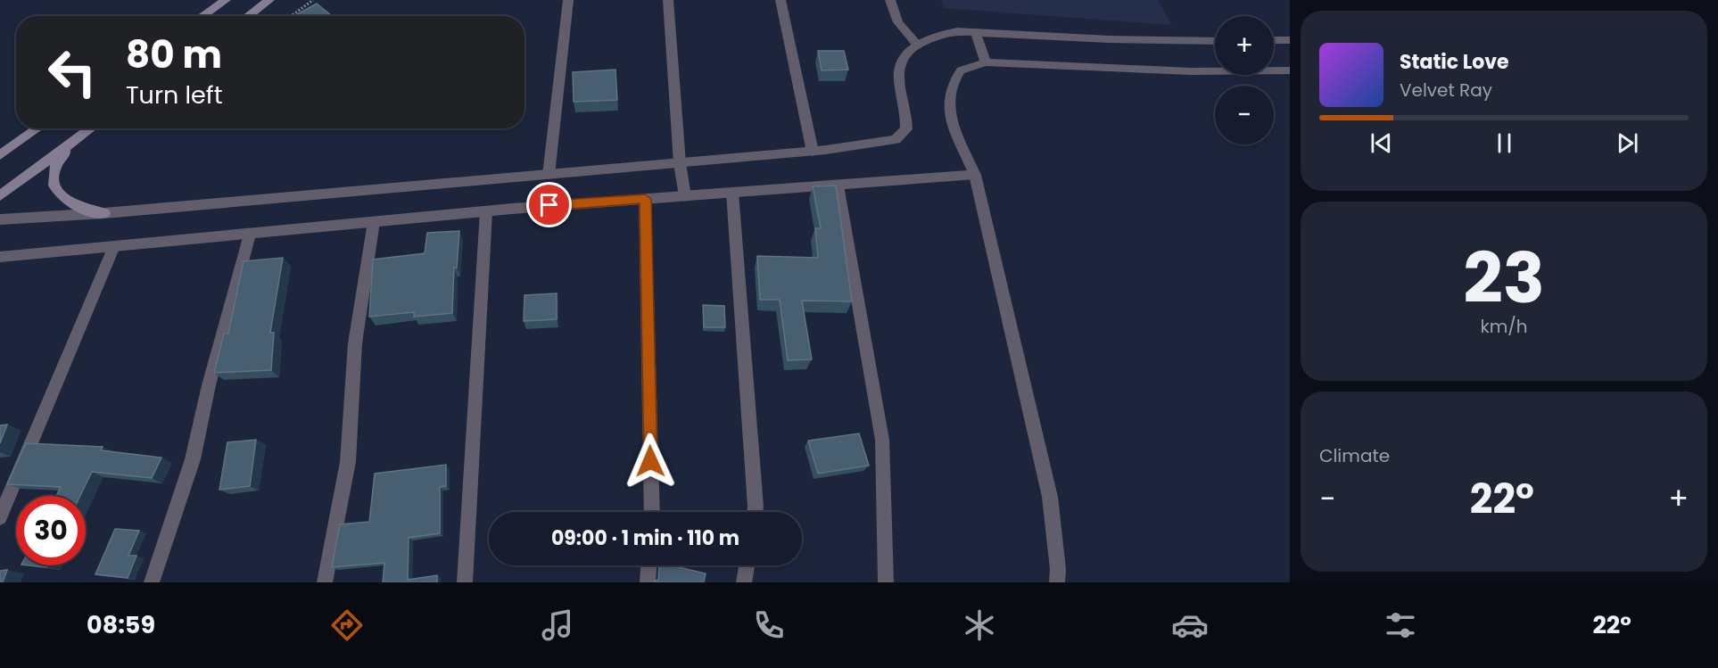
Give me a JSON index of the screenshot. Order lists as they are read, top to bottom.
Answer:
{
  "page": {
    "map_buttons": ["+", "−"],
    "turn": ["80 m", "Turn left"],
    "song": ["Static Love", "Velvet Ray"],
    "tile": [
      ["23", "km/h"],
      "Climate"
    ],
    "heat": ["−", "22°", "+"],
    "limit": "30",
    "trip": "09:00 · 1 min · 110 m",
    "tabs": ["08:59", "22°"]
  }
}
